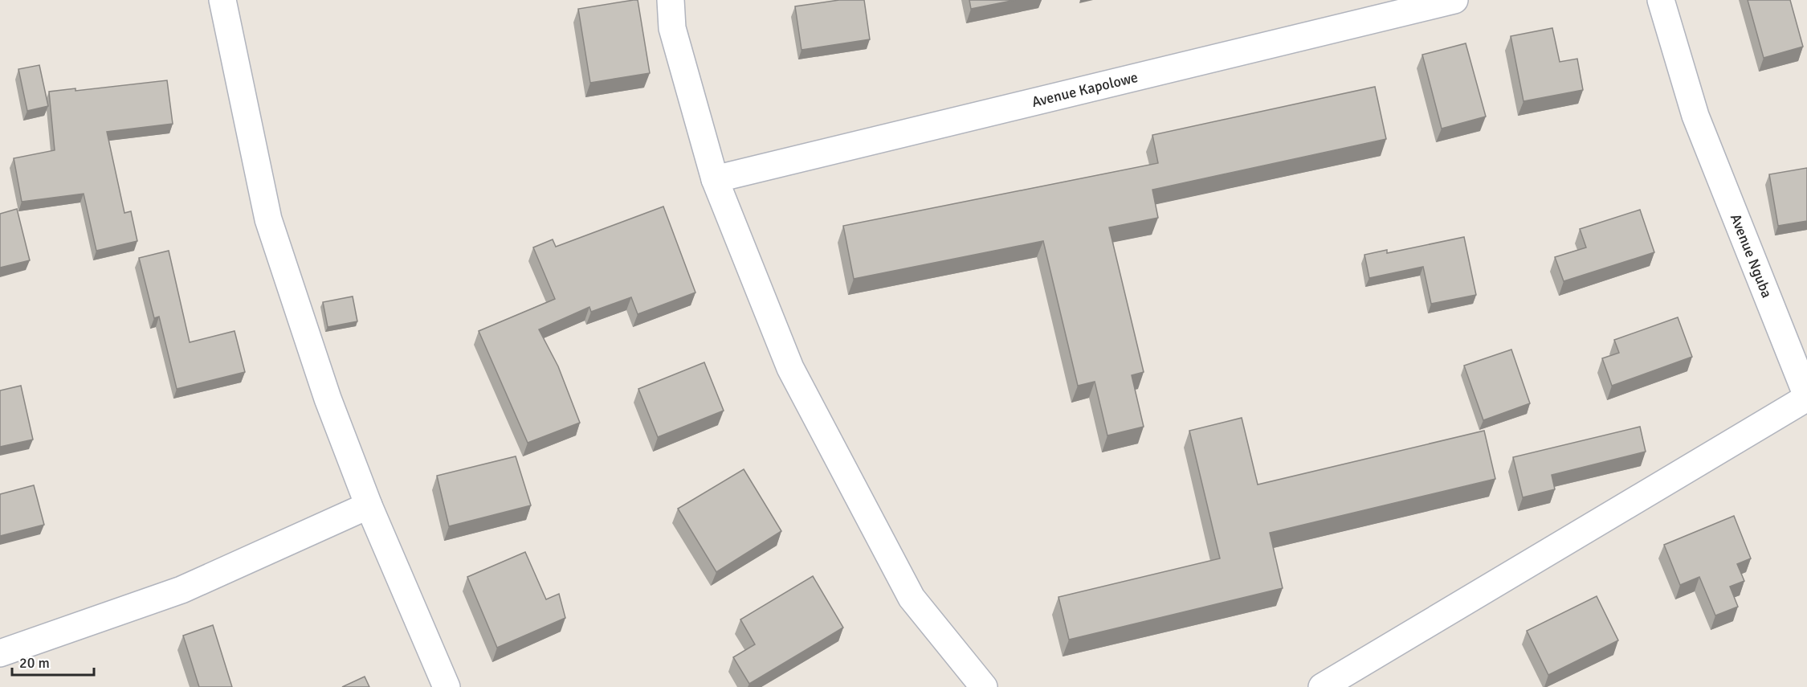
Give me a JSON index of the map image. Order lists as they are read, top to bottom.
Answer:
{
  "streets": {
    "street": ["Avenue Kapolowe", "Avenue Nguba"]
  },
  "scale_bar": "20 m"
}
